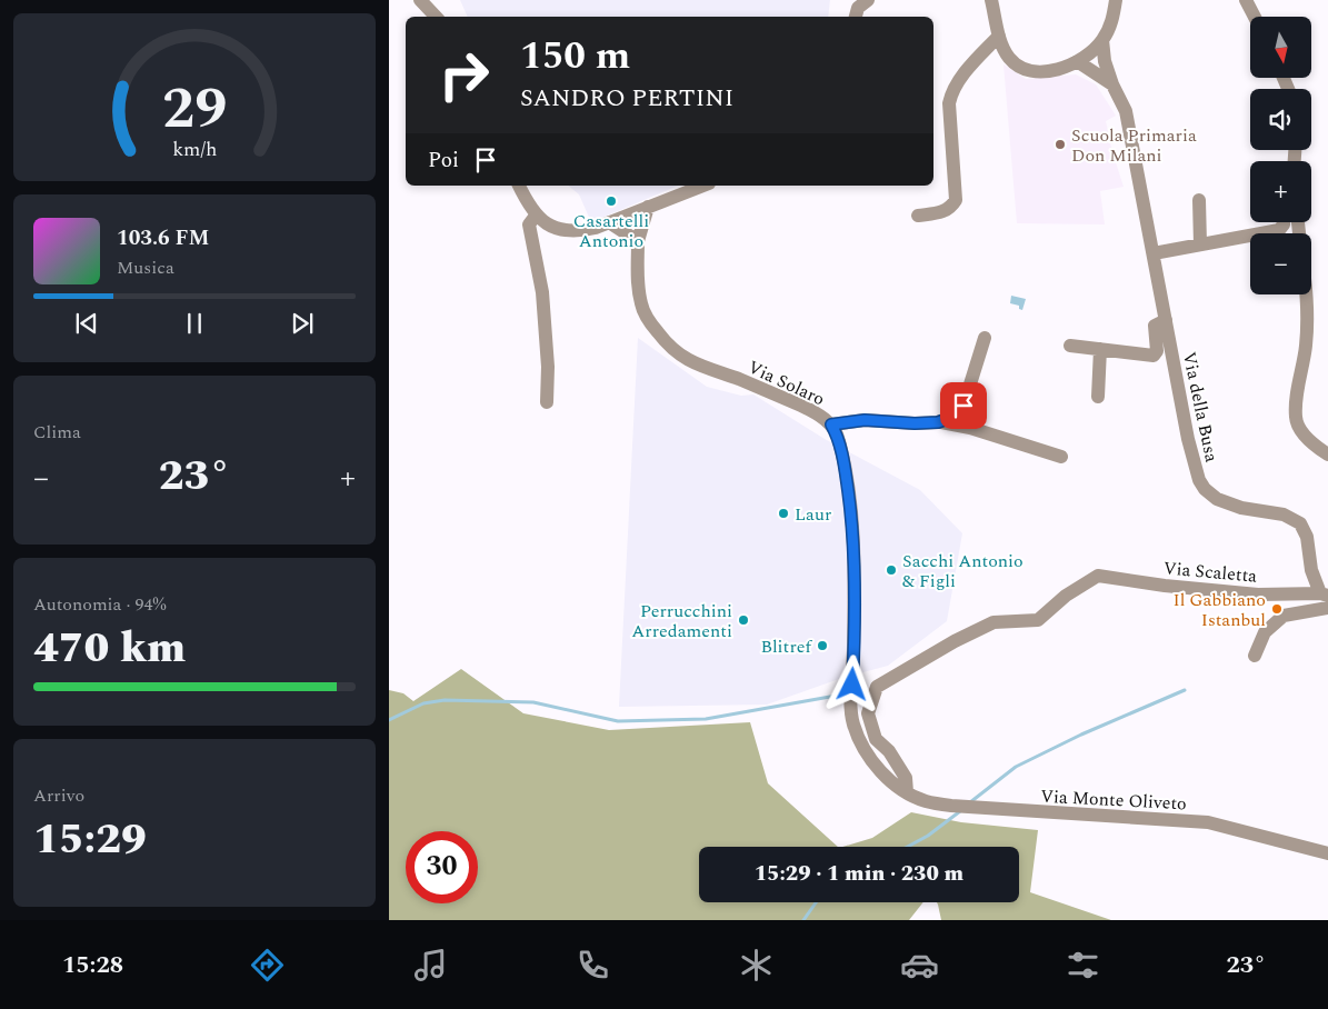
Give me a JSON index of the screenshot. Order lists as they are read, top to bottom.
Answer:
{
  "streets": {
    "street": [
      "Via Solaro",
      "Via della Busa",
      "Via Scaletta",
      "Via Monte Oliveto"
    ]
  },
  "crossings": [
    ["Via Solaro", "Via Scaletta"],
    ["Via Solaro", "Via Monte Oliveto"],
    ["Via della Busa", "Via Scaletta"],
    ["Via Scaletta", "Via Monte Oliveto"]
  ],
  "places": [
    "Scuola Primaria Don Milani",
    "Casartelli Antonio",
    "Laur",
    "Sacchi Antonio & Figli",
    "Il Gabbiano Istanbul",
    "Perrucchini Arredamenti",
    "Blitref"
  ],
  "north": "bottom",
  "page": {
    "map_buttons": ["+", "−"],
    "turn": ["150 m", "SANDRO PERTINI"],
    "then": "Poi",
    "song": ["103.6 FM", "Musica"],
    "tile": [
      "Clima",
      ["Autonomia · 94%", "470 km"],
      ["Arrivo", "15:29"]
    ],
    "heat": ["−", "23°", "+"],
    "limit": "30",
    "trip": "15:29 · 1 min · 230 m",
    "tabs": ["15:28", "23°"],
    "gauge": ["29", "km/h"]
  }
}
